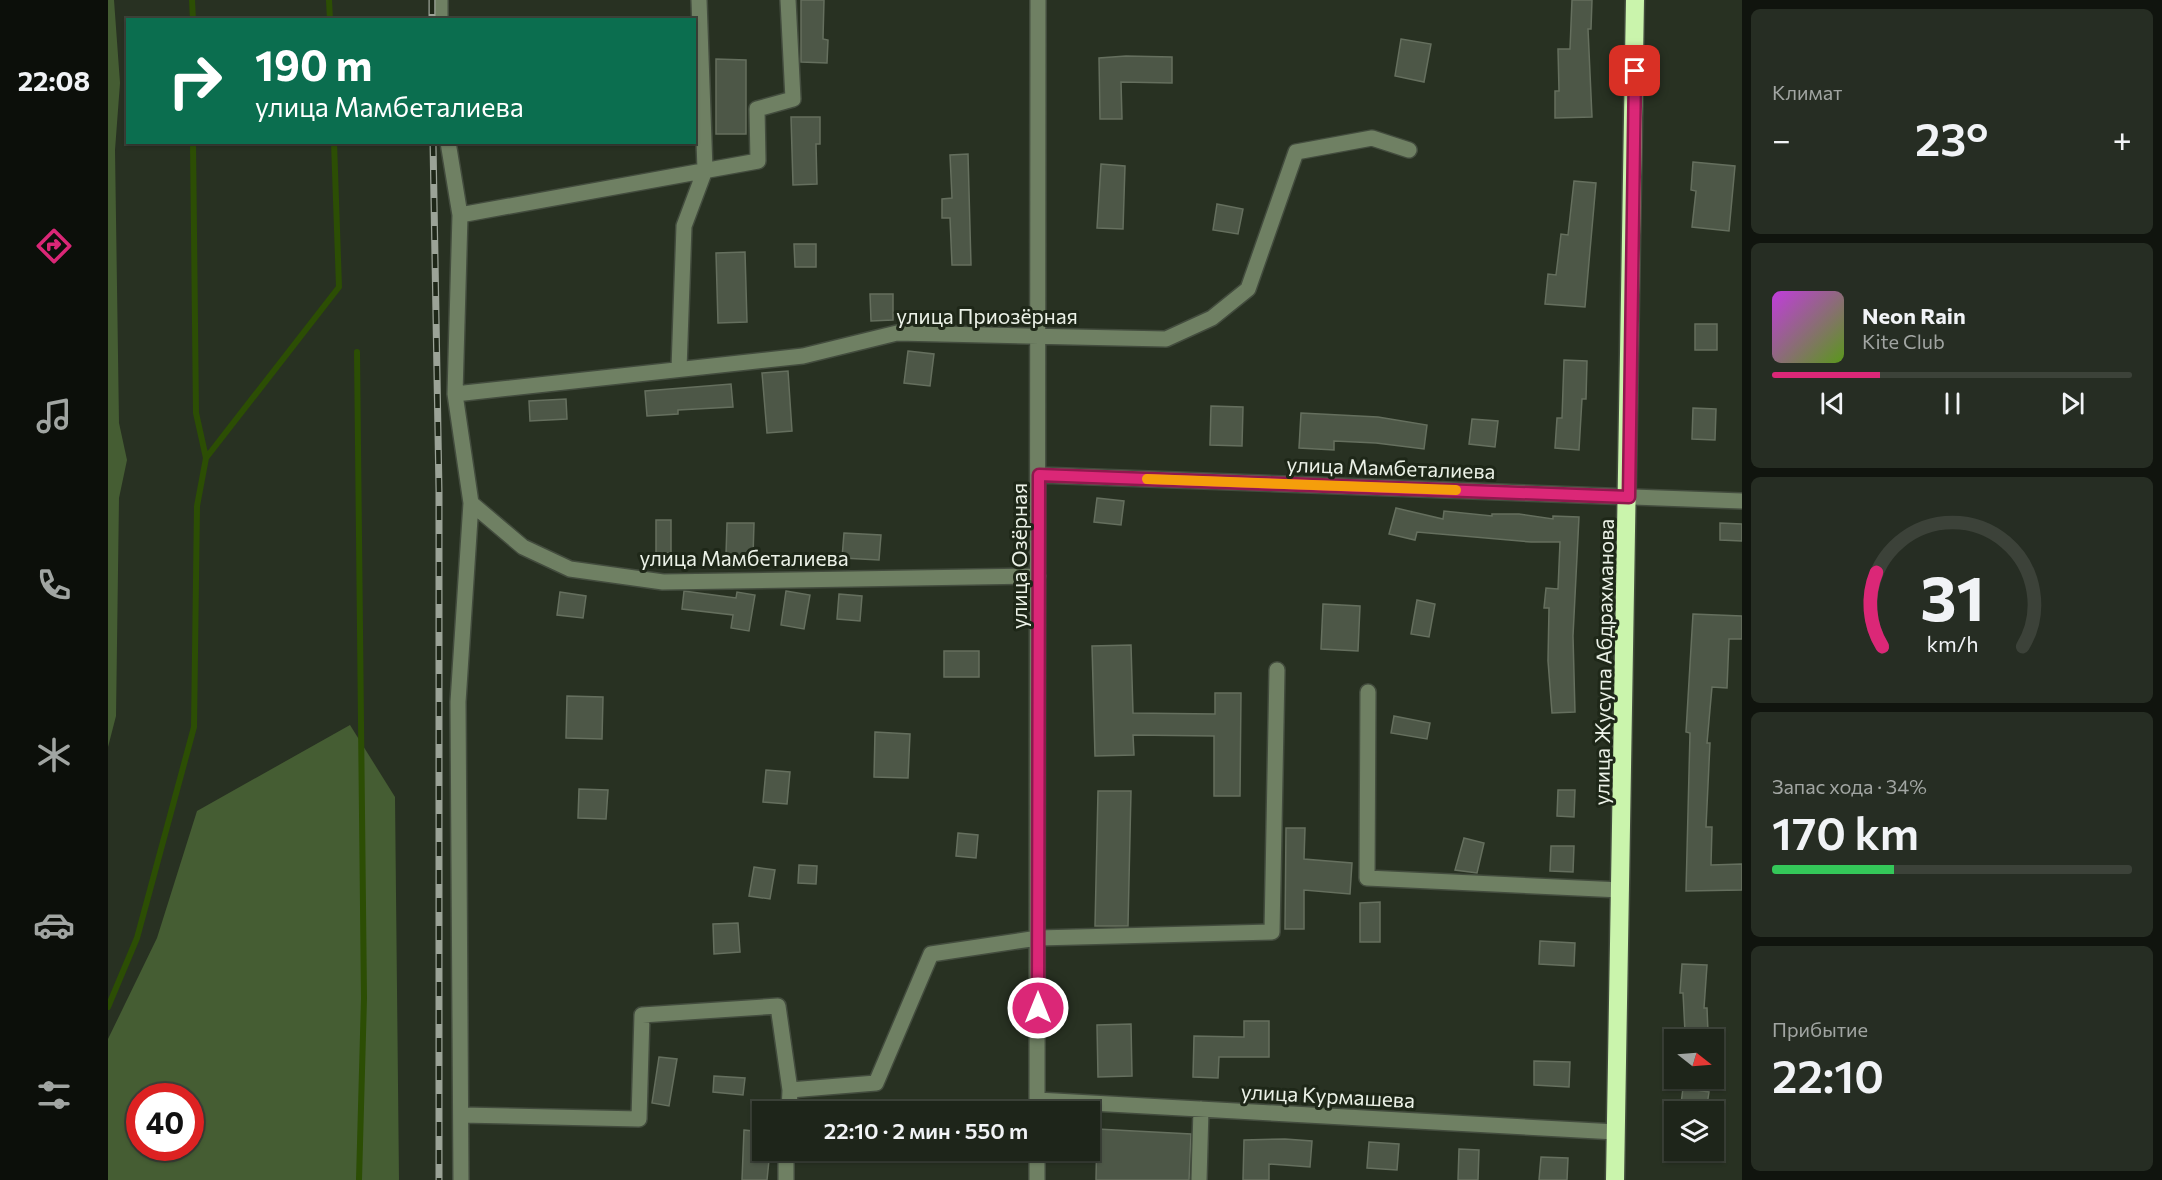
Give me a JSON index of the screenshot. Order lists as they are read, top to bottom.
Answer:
{
  "streets": {
    "highway": ["улица Жусупа Абдрахманова"],
    "street": [
      "улица Приозёрная",
      "улица Мамбеталиева",
      "улица Озёрная",
      "улица Курмашева"
    ]
  },
  "crossings": [
    ["улица Приозёрная", "улица Озёрная"],
    ["улица Мамбеталиева", "улица Озёрная"],
    ["улица Мамбеталиева", "улица Жусупа Абдрахманова"],
    ["улица Жусупа Абдрахманова", "улица Курмашева"]
  ],
  "north": "right",
  "page": {
    "tabs": "22:08",
    "tile": [
      "Климат",
      ["Запас хода · 34%", "170 km"],
      ["Прибытие", "22:10"]
    ],
    "turn": ["190 m", "улица Мамбеталиева"],
    "heat": ["−", "23°", "+"],
    "song": ["Neon Rain", "Kite Club"],
    "limit": "40",
    "trip": "22:10 · 2 мин · 550 m",
    "gauge": ["31", "km/h"]
  }
}
